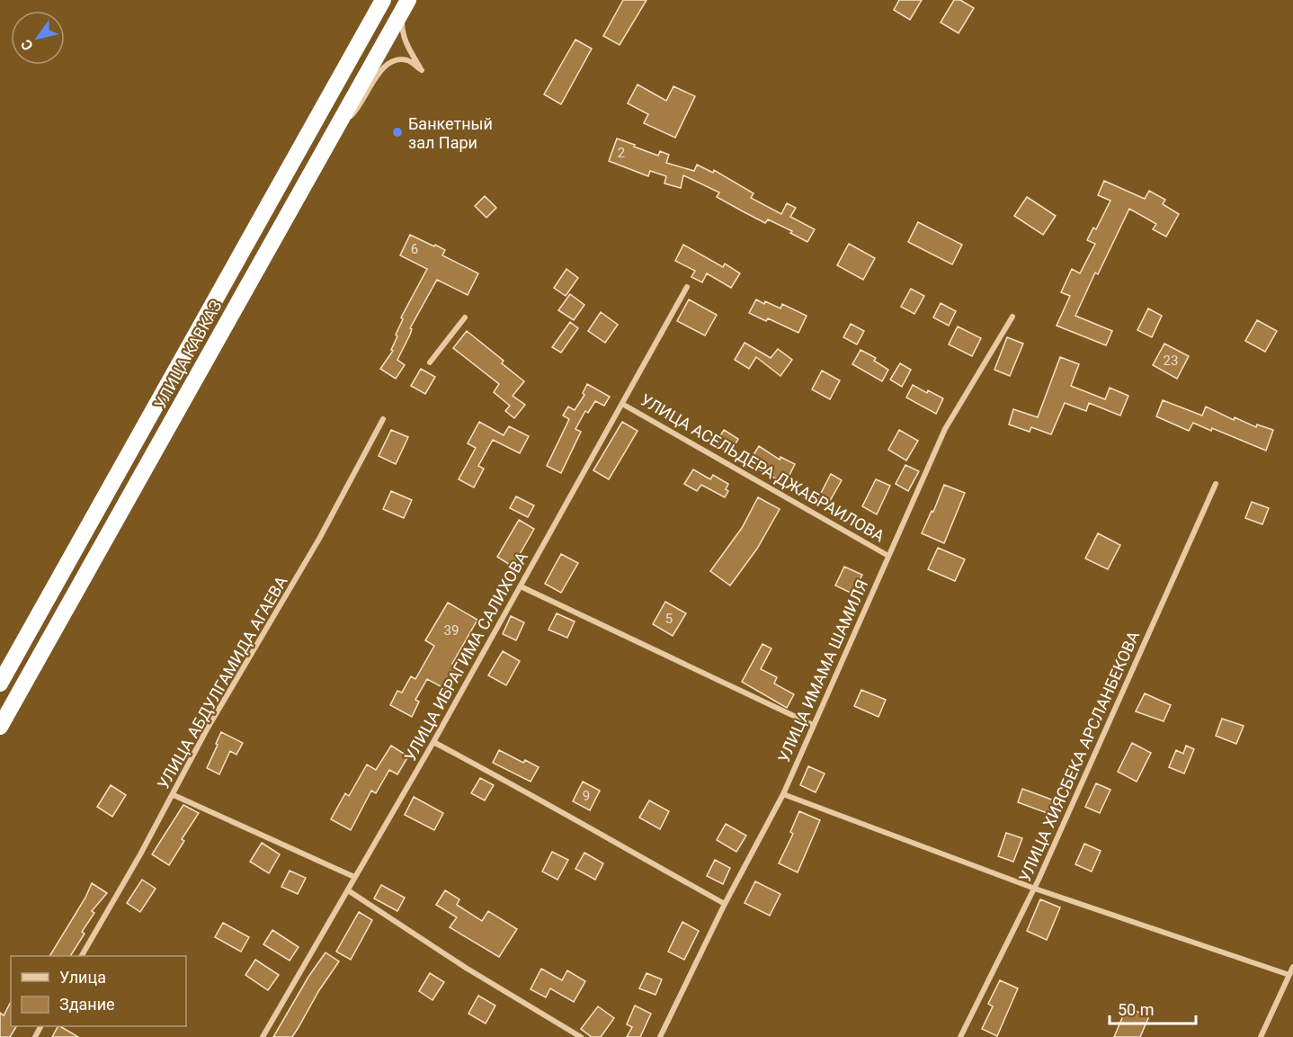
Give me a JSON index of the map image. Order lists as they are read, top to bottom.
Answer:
{
  "streets": {
    "highway": ["УЛИЦА КАВКАЗ"],
    "street": [
      "УЛИЦА АСЕЛЬДЕРА ДЖАБРАИЛОВА",
      "УЛИЦА ИБРАГИМА САЛИХОВА",
      "УЛИЦА ИМАМА ШАМИЛЯ",
      "УЛИЦА АБДУЛГАМИДА АГАЕВА",
      "УЛИЦА ХИЯСБЕКА АРСЛАНБЕКОВА"
    ]
  },
  "crossings": [
    ["УЛИЦА АСЕЛЬДЕРА ДЖАБРАИЛОВА", "УЛИЦА ИБРАГИМА САЛИХОВА"],
    ["УЛИЦА АСЕЛЬДЕРА ДЖАБРАИЛОВА", "УЛИЦА ИМАМА ШАМИЛЯ"]
  ],
  "places": ["Банкетный зал Пари"],
  "house_numbers": [
    "2",
    "6",
    "23",
    "5",
    "39",
    "9"
  ],
  "legend": ["Улица", "Здание"],
  "scale_bar": "50 m",
  "north": "bottom left"
}
